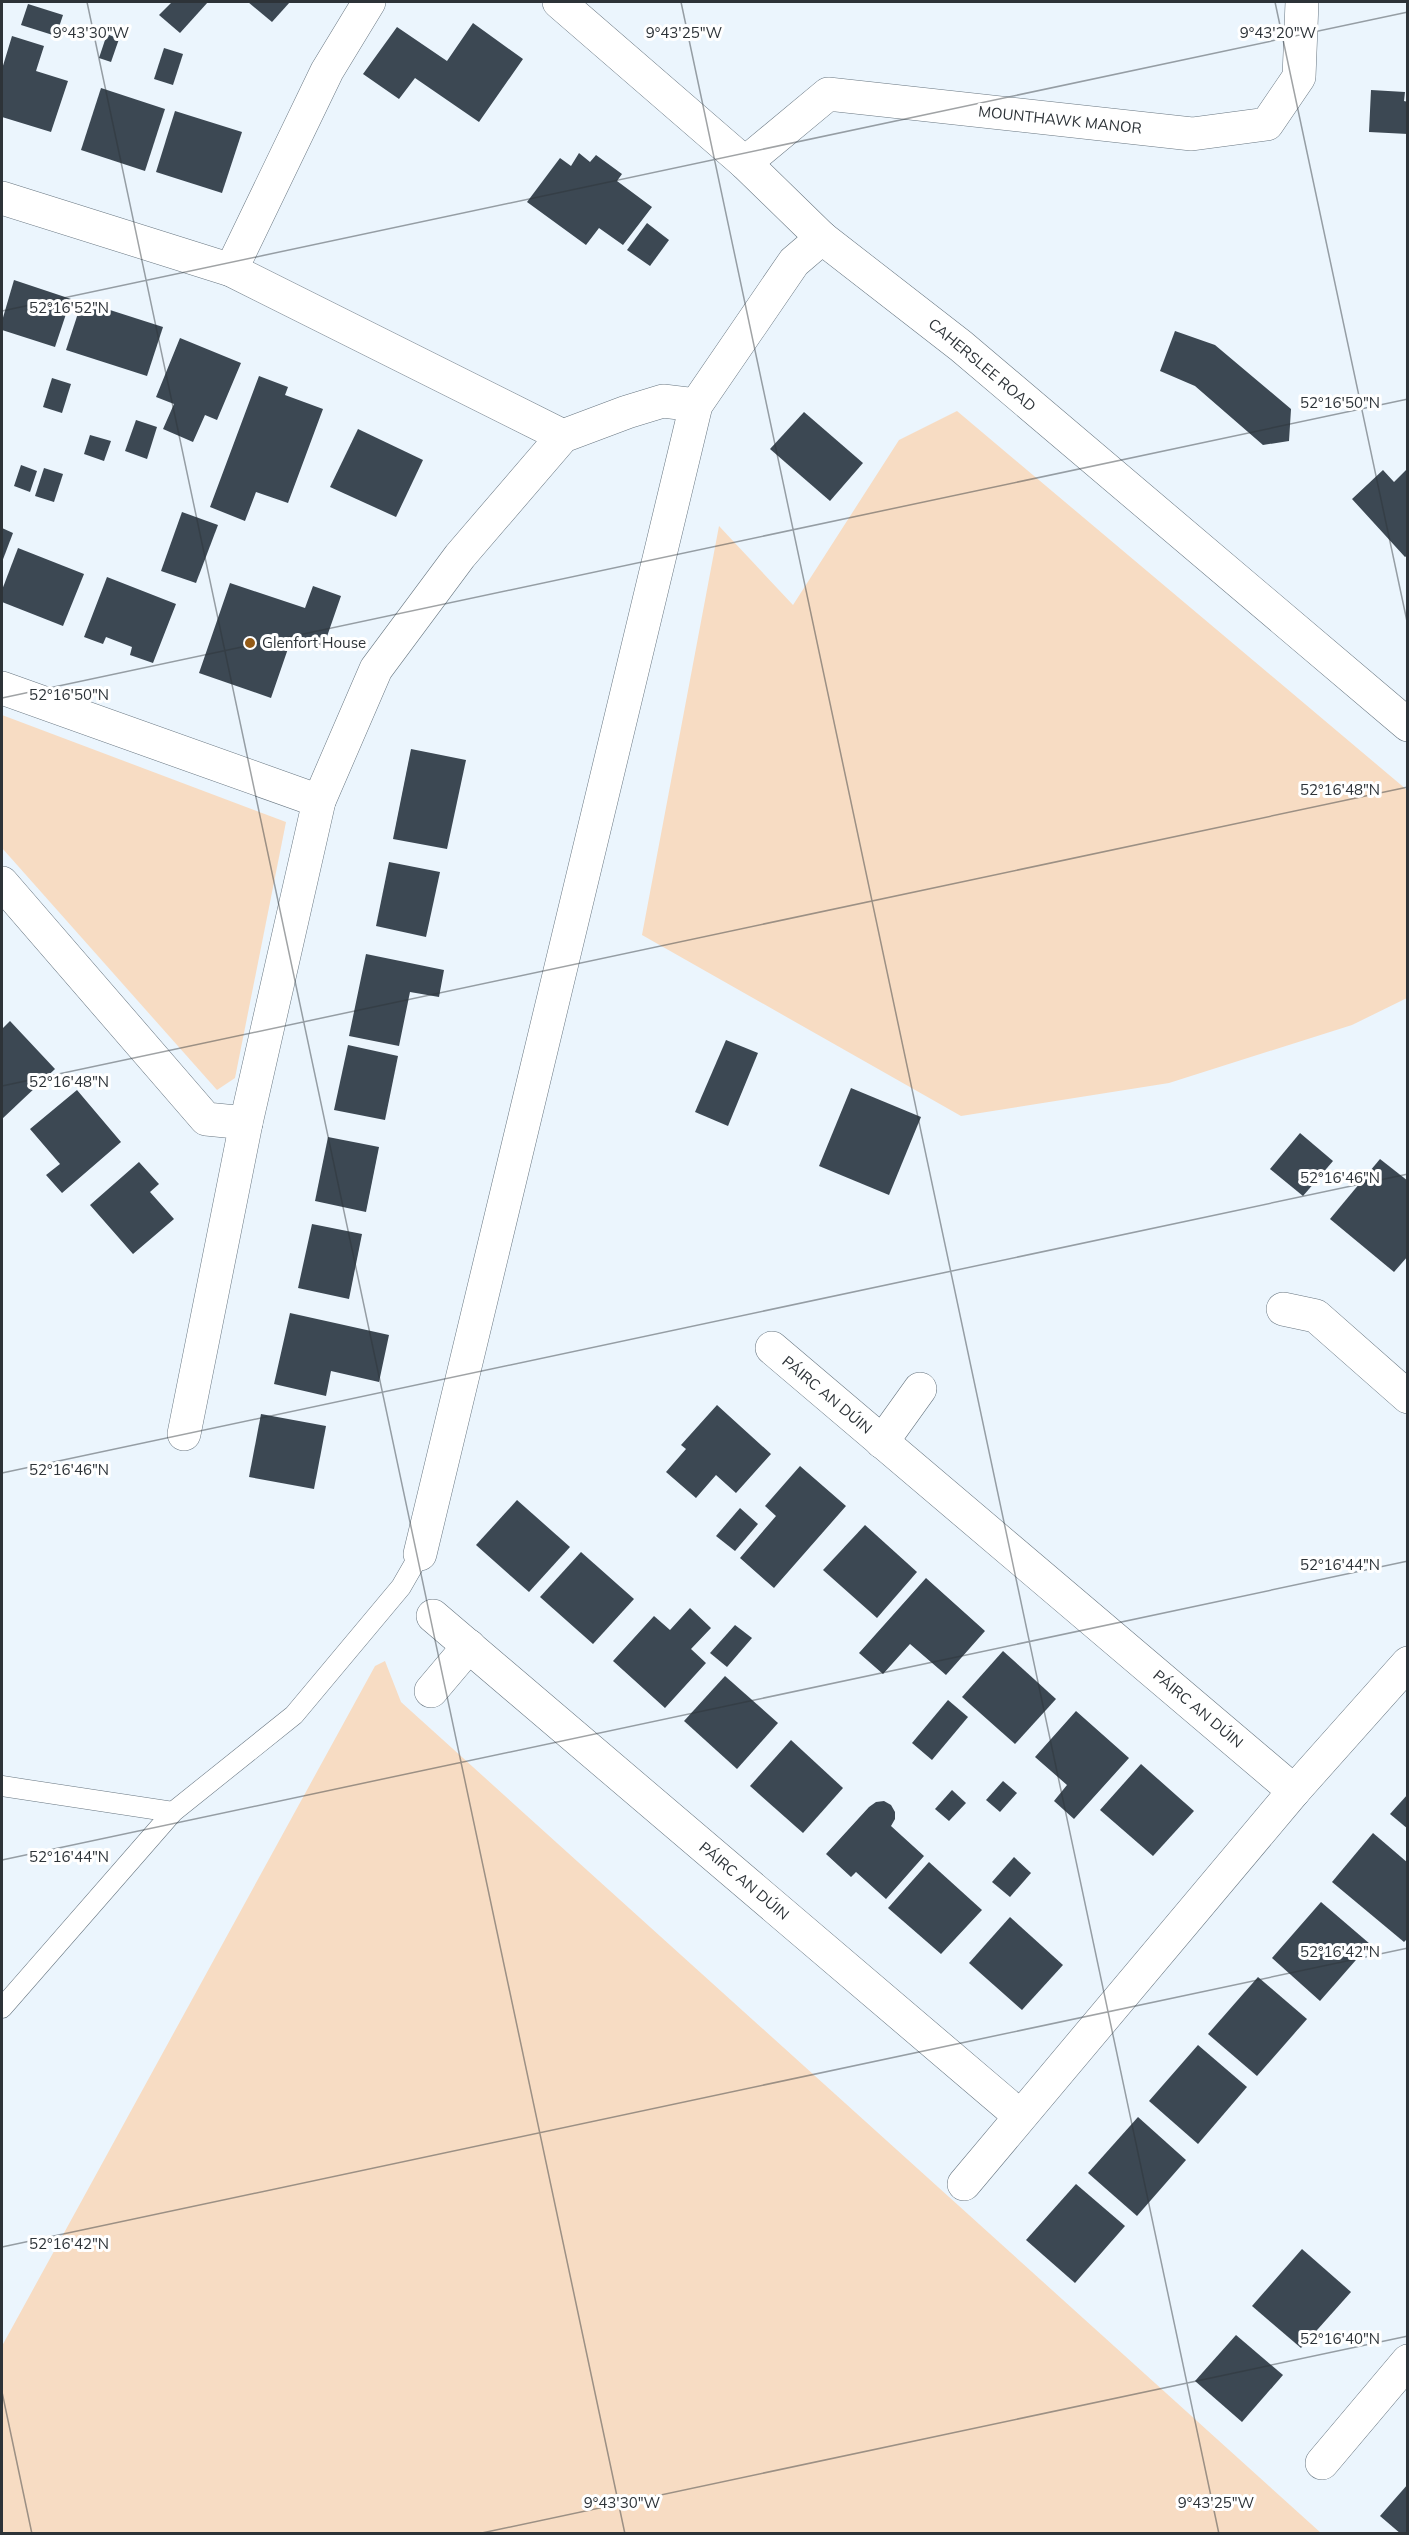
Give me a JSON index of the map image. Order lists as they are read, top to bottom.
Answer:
{
  "streets": {
    "street": ["MOUNTHAWK MANOR", "CAHERSLEE ROAD", "PÁIRC AN DÚIN"]
  },
  "crossings": [
    ["MOUNTHAWK MANOR", "CAHERSLEE ROAD"]
  ],
  "places": ["Glenfort House"],
  "coordinates": [
    "9°43'30\"W",
    "9°43'25\"W",
    "9°43'20\"W",
    "52°16'52\"N",
    "52°16'50\"N",
    "52°16'48\"N",
    "52°16'46\"N",
    "52°16'44\"N",
    "52°16'42\"N",
    "52°16'40\"N"
  ]
}
